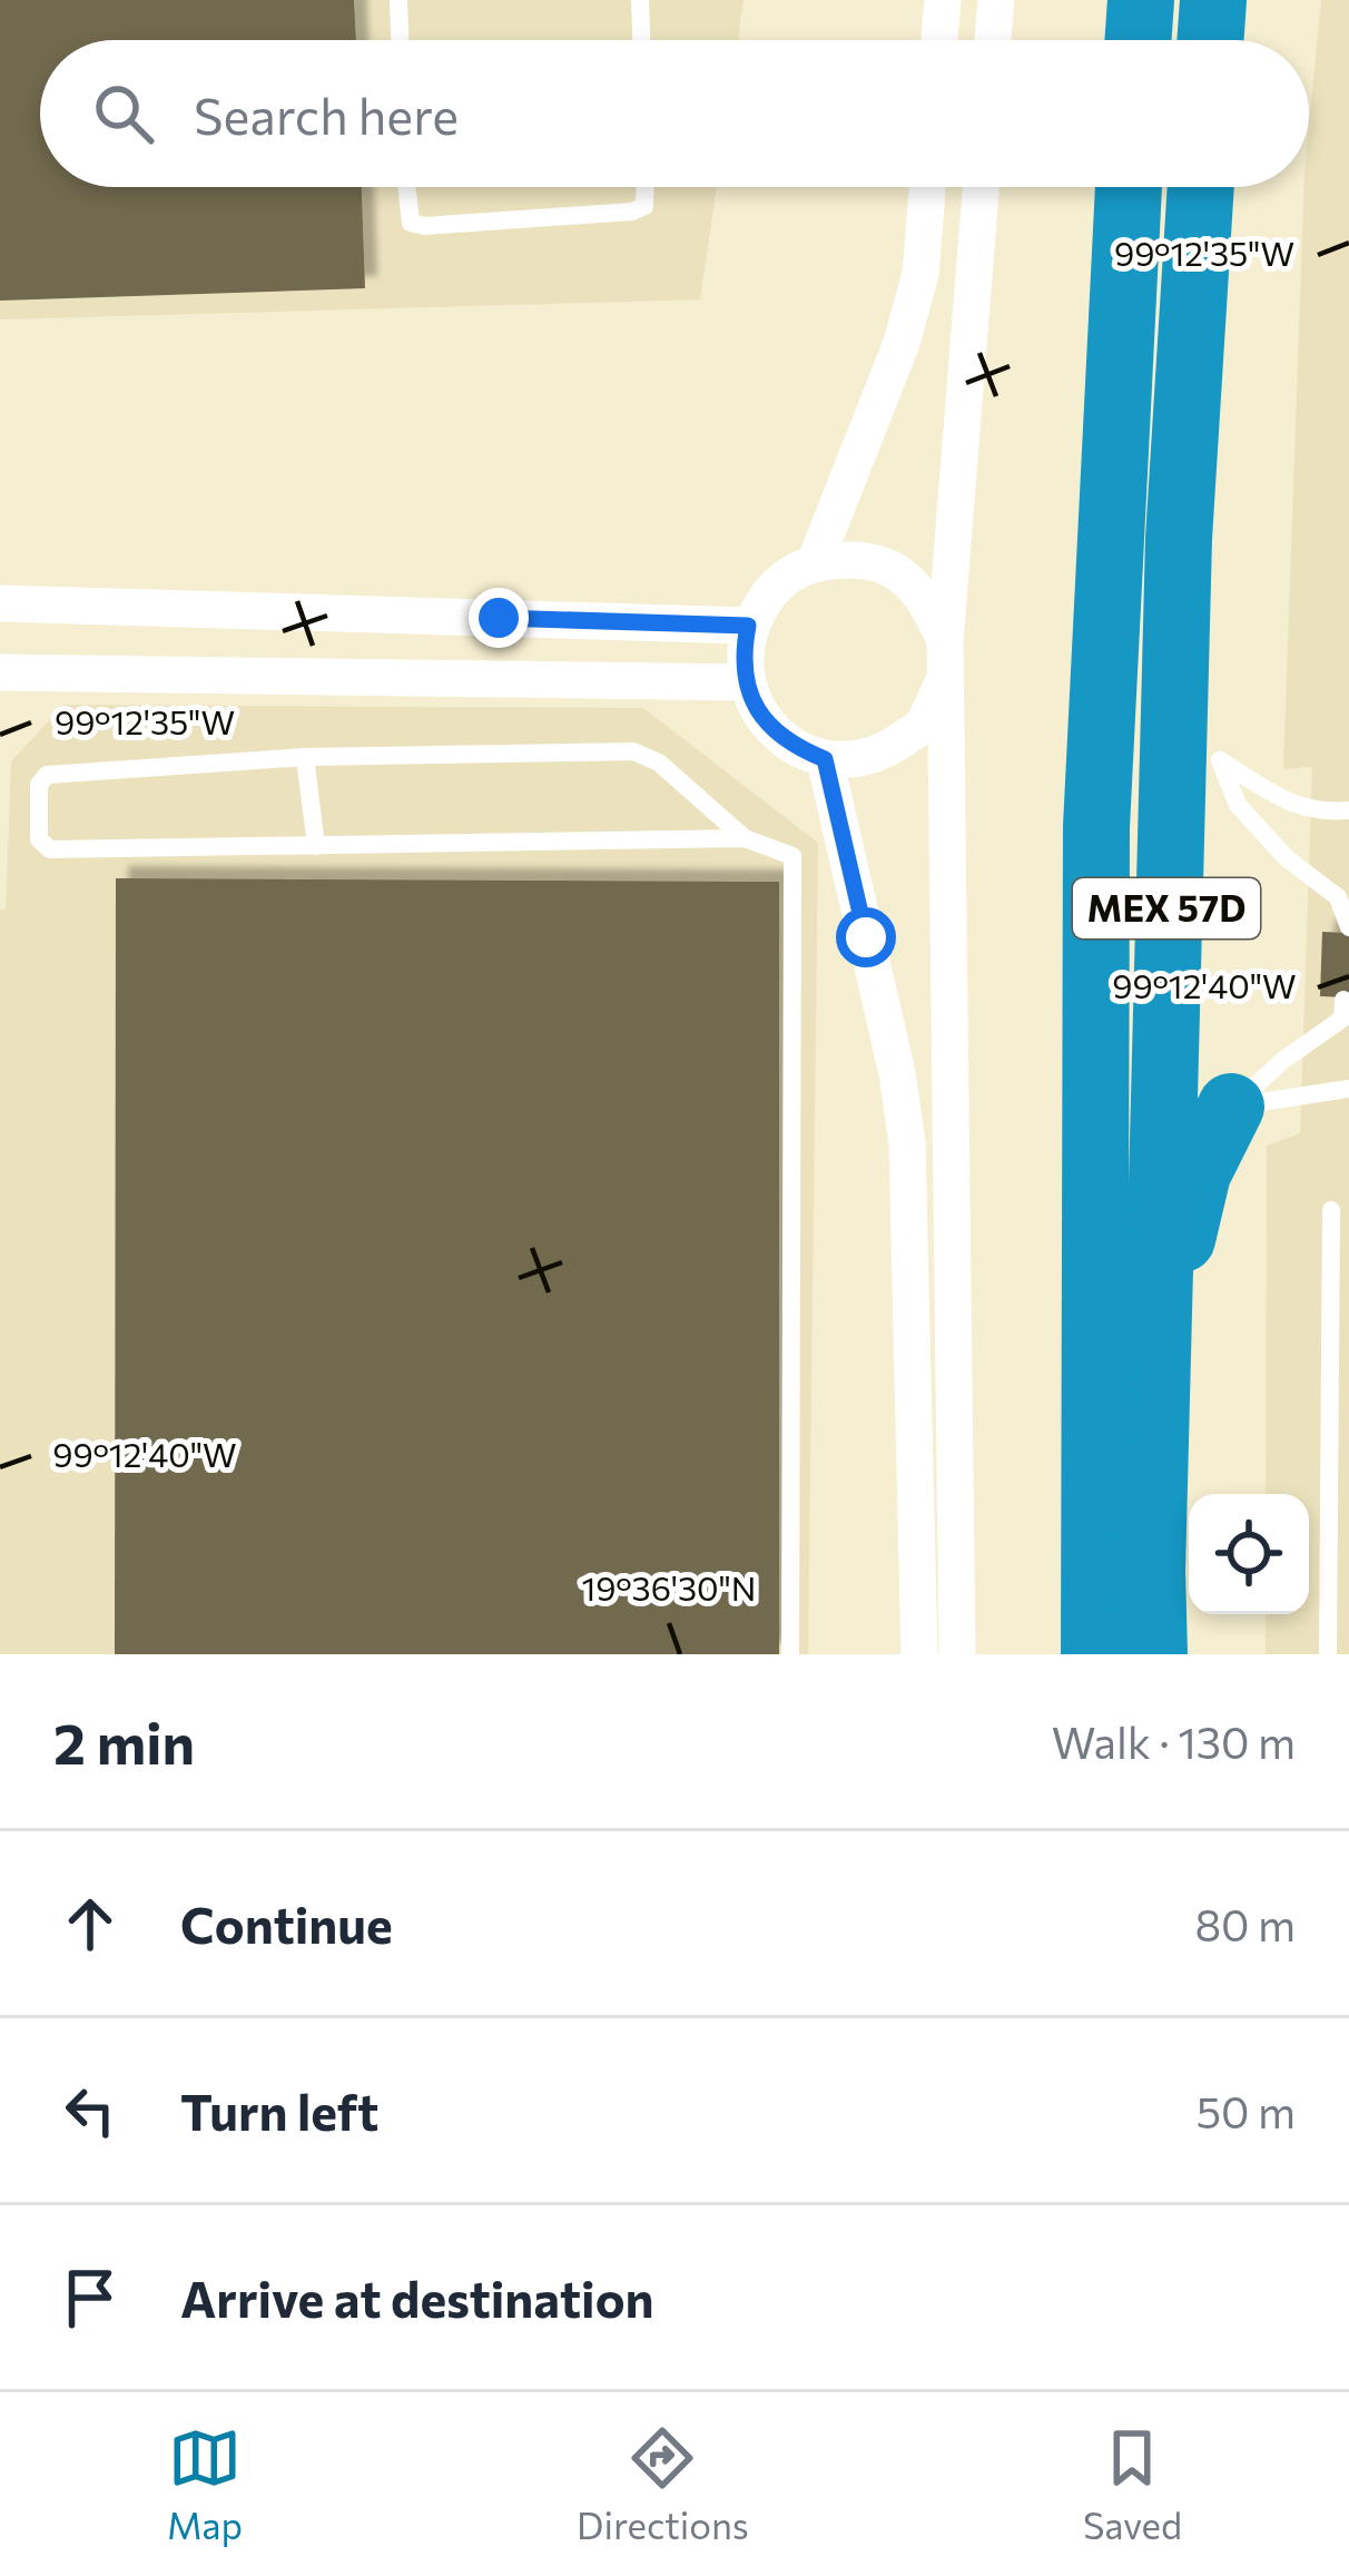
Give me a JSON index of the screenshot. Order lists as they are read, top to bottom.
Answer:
{
  "streets": {
    "highway": ["MEX 57D"]
  },
  "page": {
    "search": "Search here",
    "heading": ["2 min", "Walk · 130 m"],
    "list": [
      ["Continue", "80 m"],
      ["Turn left", "50 m"],
      "Arrive at destination"
    ],
    "nav": ["Map", "Directions", "Saved"]
  },
  "coordinates": ["99°12'35\"W", "99°12'40\"W", "19°36'30\"N"]
}
